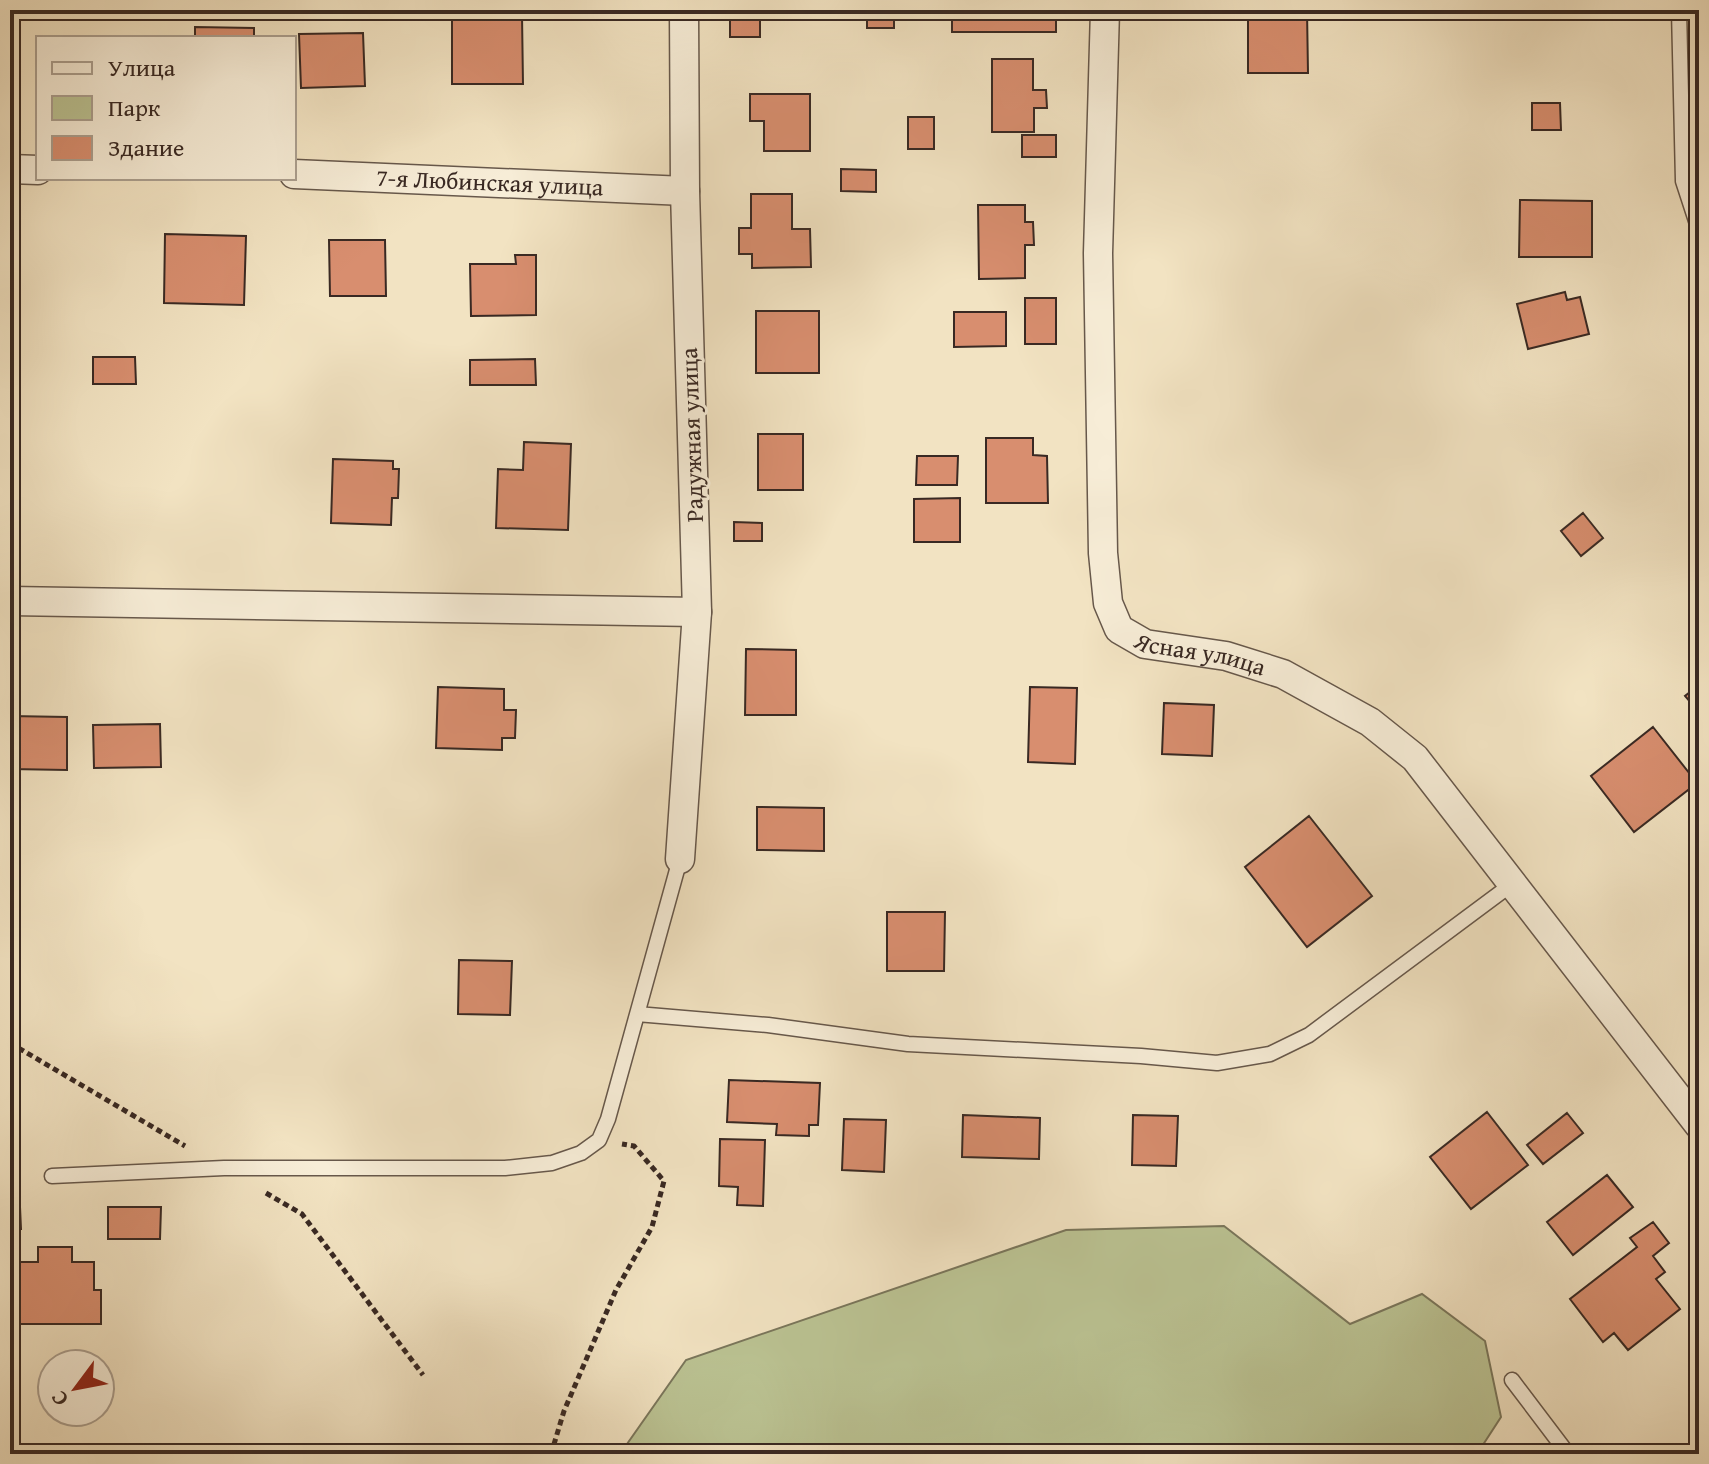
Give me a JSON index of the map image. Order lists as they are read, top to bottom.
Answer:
{
  "streets": {
    "street": ["7-я Любинская улица", "Радужная улица", "Ясная улица"]
  },
  "crossings": [
    ["7-я Любинская улица", "Радужная улица"]
  ],
  "legend": ["Улица", "Парк", "Здание"],
  "north": "bottom left"
}
